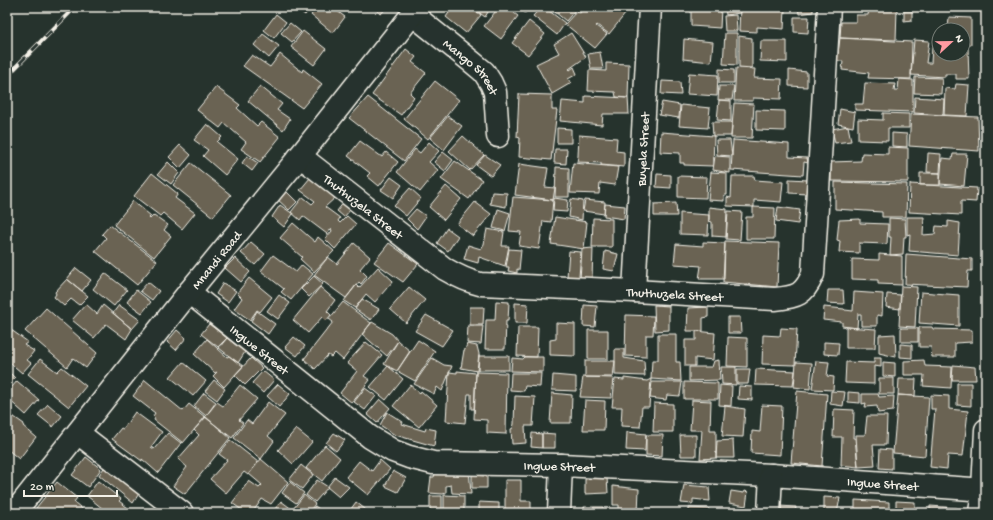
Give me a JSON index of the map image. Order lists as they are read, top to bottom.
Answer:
{
  "streets": {
    "street": [
      "Mango Street",
      "Buyela Street",
      "Thuthuzela Street",
      "Mnandi Road",
      "Ingwe Street"
    ]
  },
  "crossings": [
    ["Mango Street", "Mnandi Road"],
    ["Buyela Street", "Thuthuzela Street"],
    ["Thuthuzela Street", "Mnandi Road"],
    ["Mnandi Road", "Ingwe Street"]
  ],
  "scale_bar": "20 m",
  "north": "right"
}
